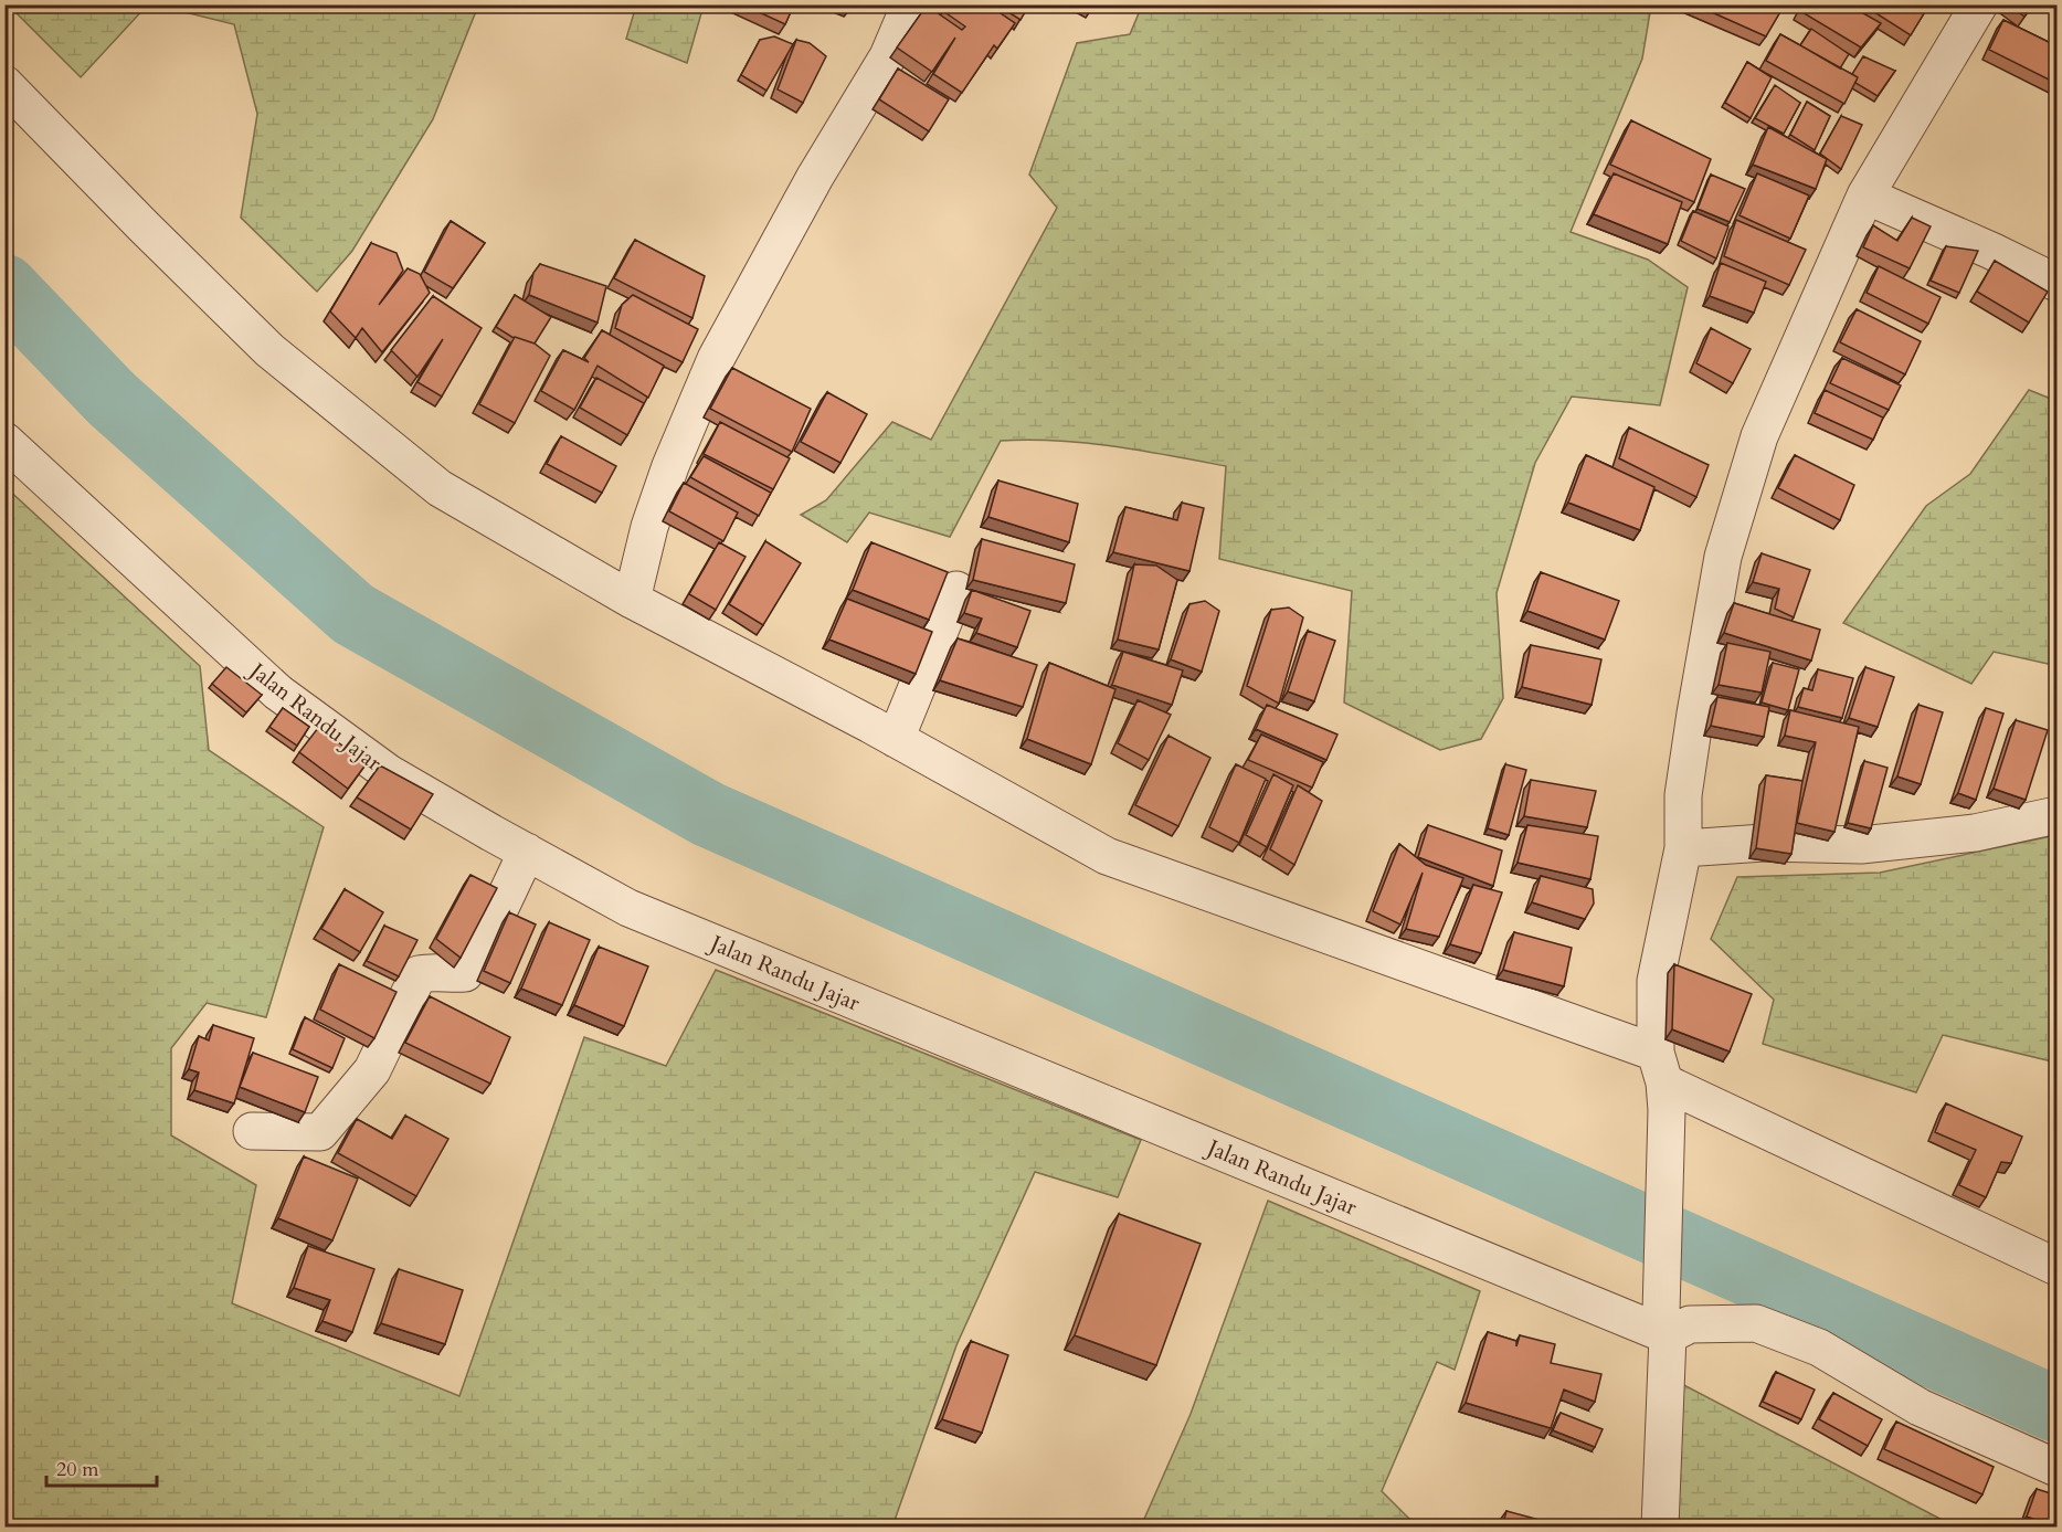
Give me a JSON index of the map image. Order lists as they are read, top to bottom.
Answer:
{
  "streets": {
    "street": ["Jalan Randu Jajar"]
  },
  "scale_bar": "20 m"
}
